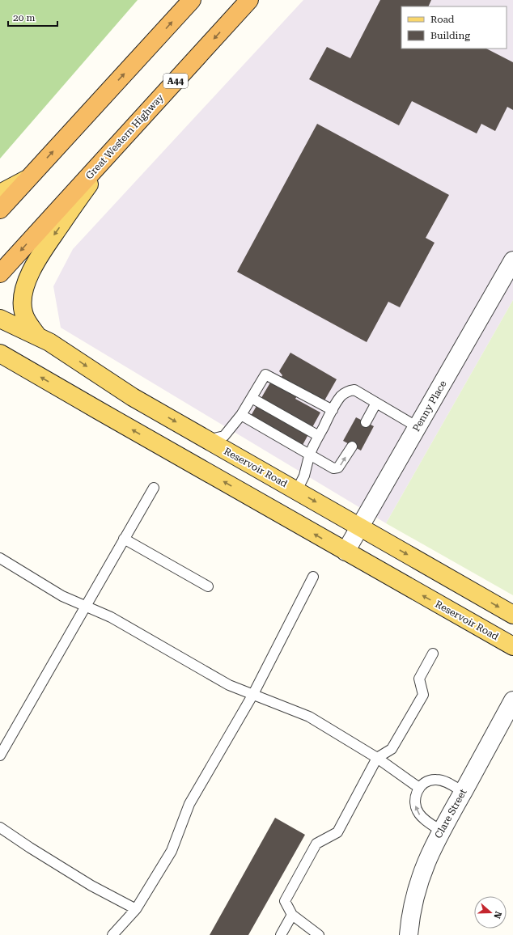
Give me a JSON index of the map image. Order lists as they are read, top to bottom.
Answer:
{
  "streets": {
    "highway": ["A44", "Great Western Highway"],
    "main road": ["Reservoir Road"],
    "street": ["Penny Place", "Clare Street"]
  },
  "crossings": [
    ["Penny Place", "Reservoir Road"]
  ],
  "legend": ["Road", "Building"],
  "scale_bar": "20 m",
  "north": "right"
}
